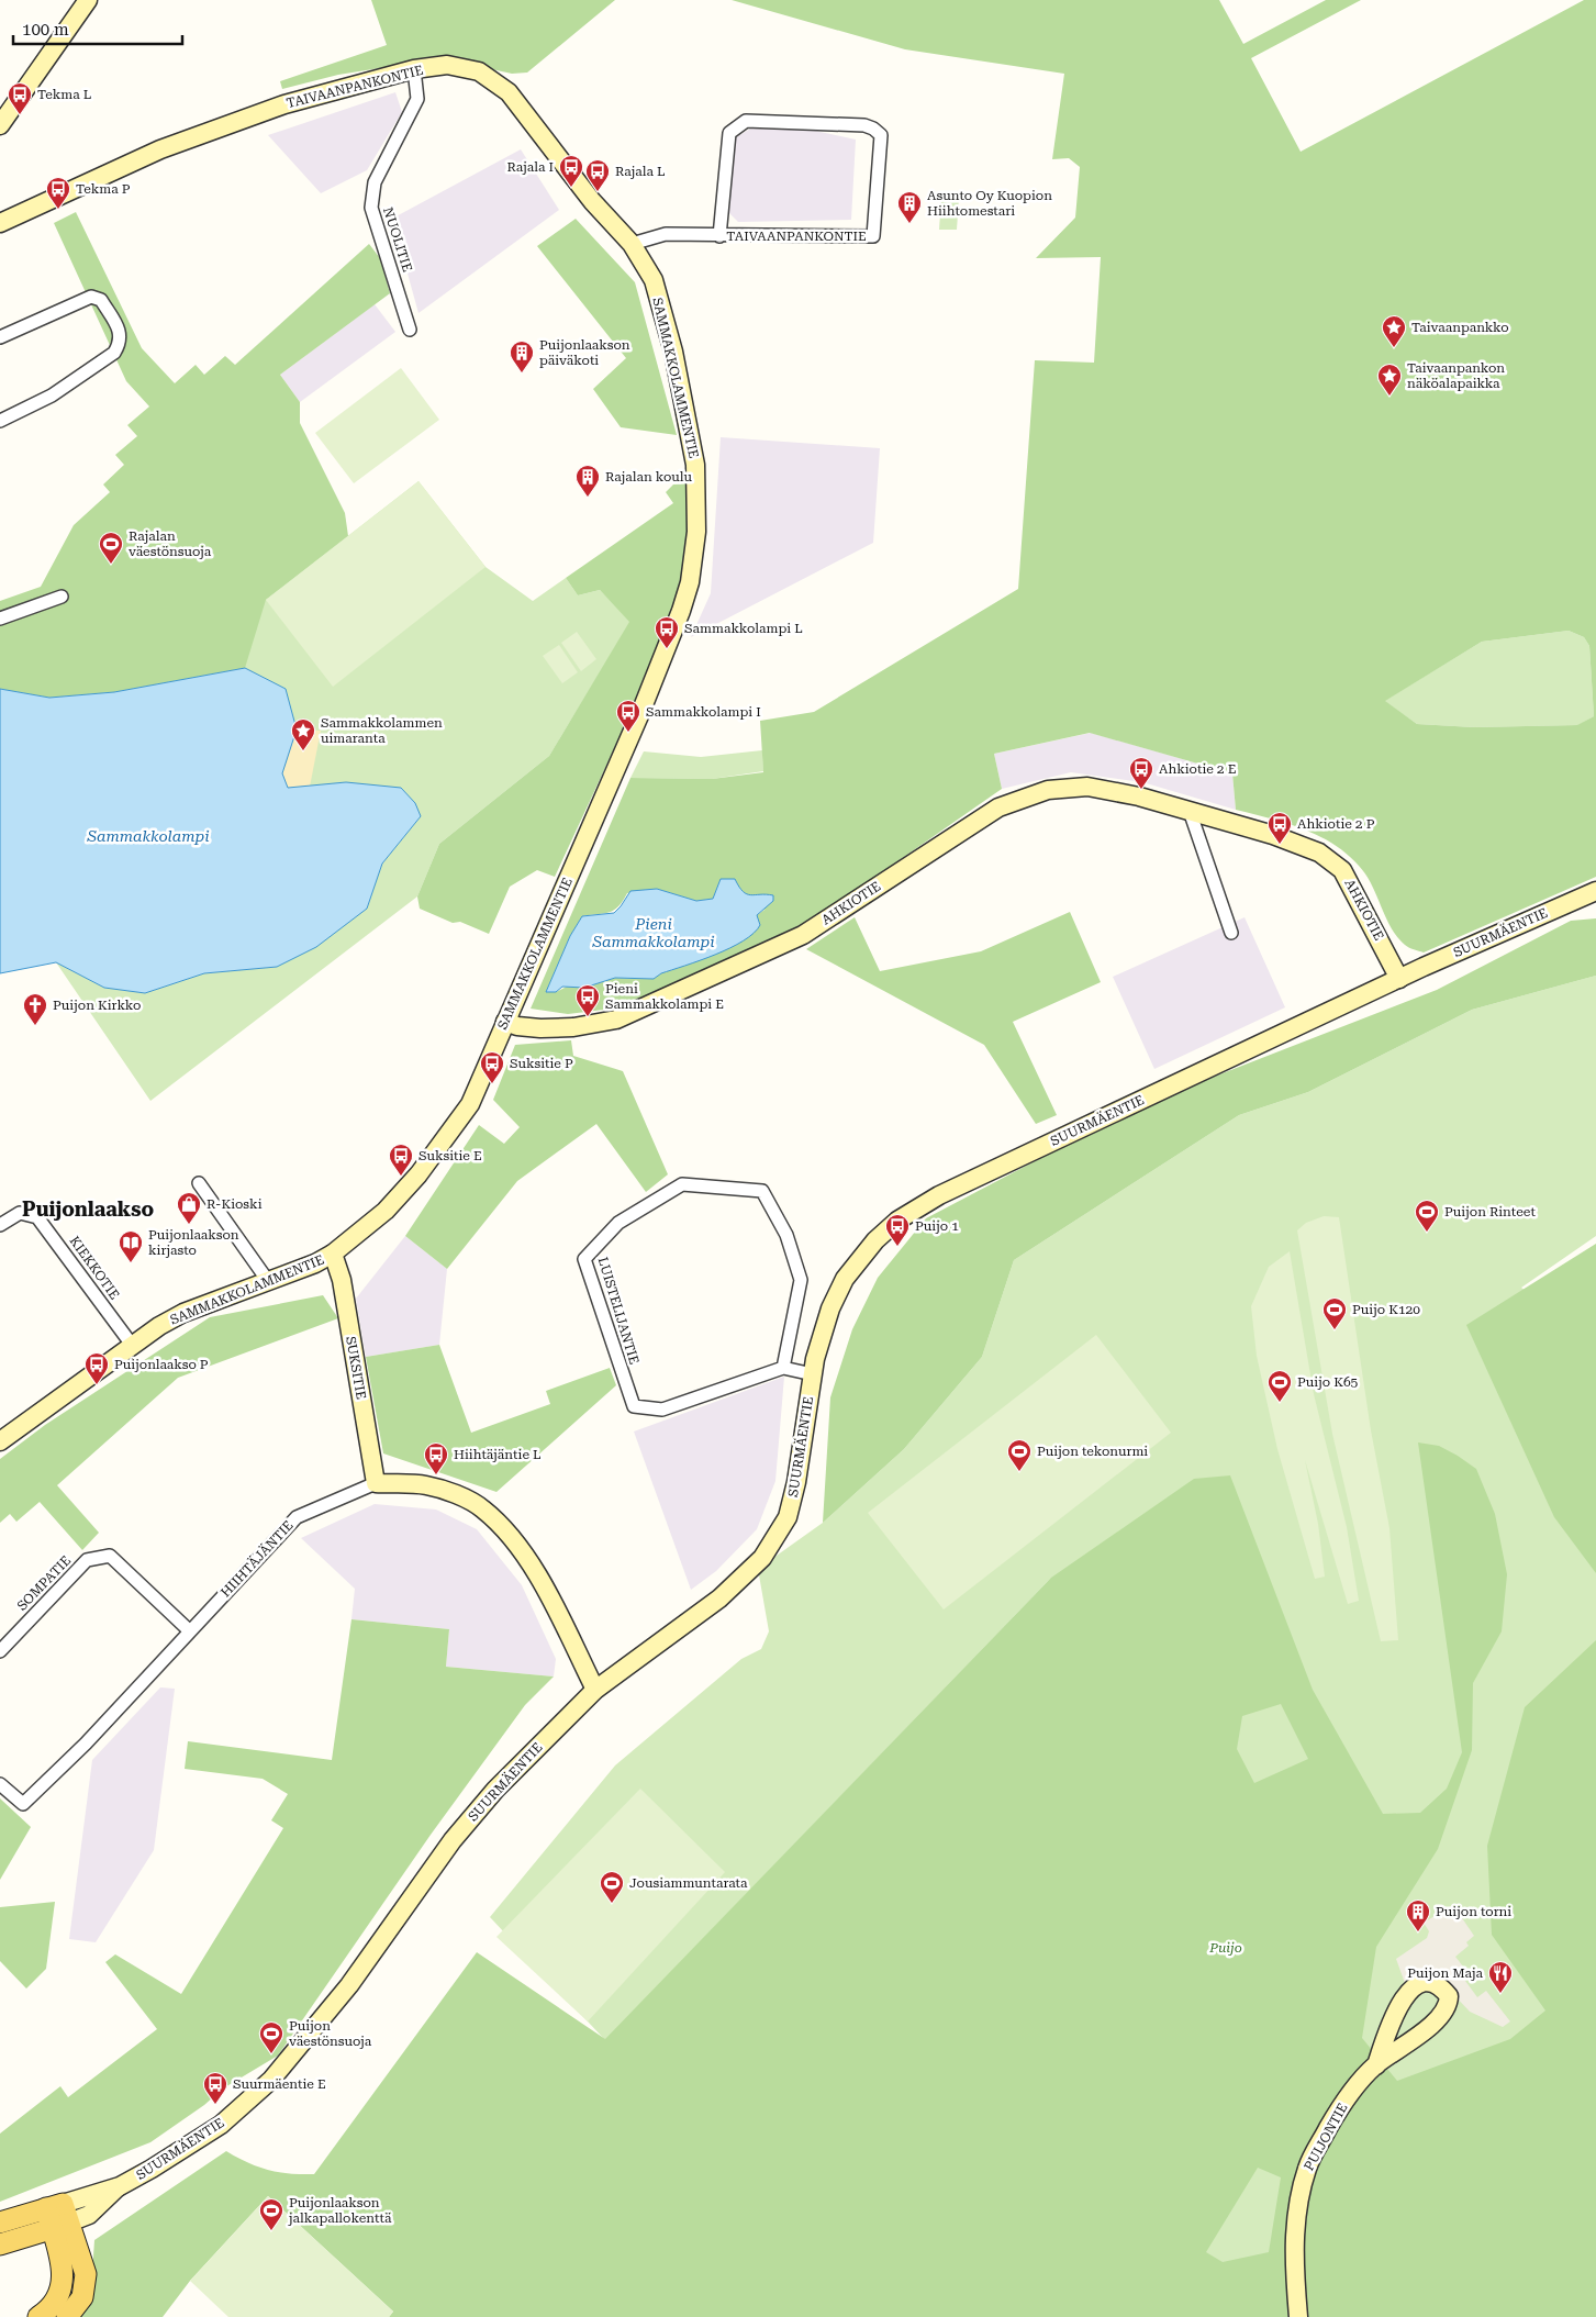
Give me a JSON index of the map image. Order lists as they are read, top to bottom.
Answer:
{
  "streets": {
    "main road": ["SUURMÄENTIE"],
    "street": [
      "TAIVAANPANKONTIE",
      "NUOLITIE",
      "SAMMAKKOLAMMENTIE",
      "AHKIOTIE",
      "KIEKKOTIE",
      "LUISTELIJANTIE",
      "SUKSITIE",
      "HIIHTÄJÄNTIE",
      "SOMPATIE",
      "PUIJONTIE"
    ]
  },
  "crossings": [
    ["TAIVAANPANKONTIE", "NUOLITIE"],
    ["TAIVAANPANKONTIE", "SAMMAKKOLAMMENTIE"],
    ["SAMMAKKOLAMMENTIE", "AHKIOTIE"],
    ["SAMMAKKOLAMMENTIE", "KIEKKOTIE"],
    ["SAMMAKKOLAMMENTIE", "SUKSITIE"],
    ["AHKIOTIE", "SUURMÄENTIE"],
    ["SUURMÄENTIE", "HIIHTÄJÄNTIE"],
    ["SUKSITIE", "HIIHTÄJÄNTIE"],
    ["HIIHTÄJÄNTIE", "SOMPATIE"]
  ],
  "districts": ["Puijonlaakso"],
  "water": ["Sammakkolampi", "Pieni Sammakkolampi"],
  "parks": ["Puijo"],
  "places": {
    "bus stop": [
      "Tekma L",
      "Rajala I",
      "Rajala L",
      "Tekma P",
      "Sammakkolampi L",
      "Sammakkolampi I",
      "Ahkiotie 2 E",
      "Ahkiotie 2 P",
      "Pieni Sammakkolampi E",
      "Suksitie P",
      "Suksitie E",
      "Puijo 1",
      "Puijonlaakso P",
      "Hiihtäjäntie L",
      "Suurmäentie E"
    ],
    "building": [
      "Asunto Oy Kuopion Hiihtomestari",
      "Puijonlaakson päiväkoti",
      "Rajalan koulu",
      "Puijon torni"
    ],
    "place": ["Taivaanpankko", "Taivaanpankon näköalapaikka", "Sammakkolammen uimaranta"],
    "sports": [
      "Rajalan väestönsuoja",
      "Puijon Rinteet",
      "Puijo K120",
      "Puijo K65",
      "Puijon tekonurmi",
      "Jousiammuntarata",
      "Puijon väestönsuoja",
      "Puijonlaakson jalkapallokenttä"
    ],
    "church": ["Puijon Kirkko"],
    "shop": ["R-Kioski"],
    "library": ["Puijonlaakson kirjasto"],
    "restaurant": ["Puijon Maja"]
  },
  "scale_bar": "100 m"
}
